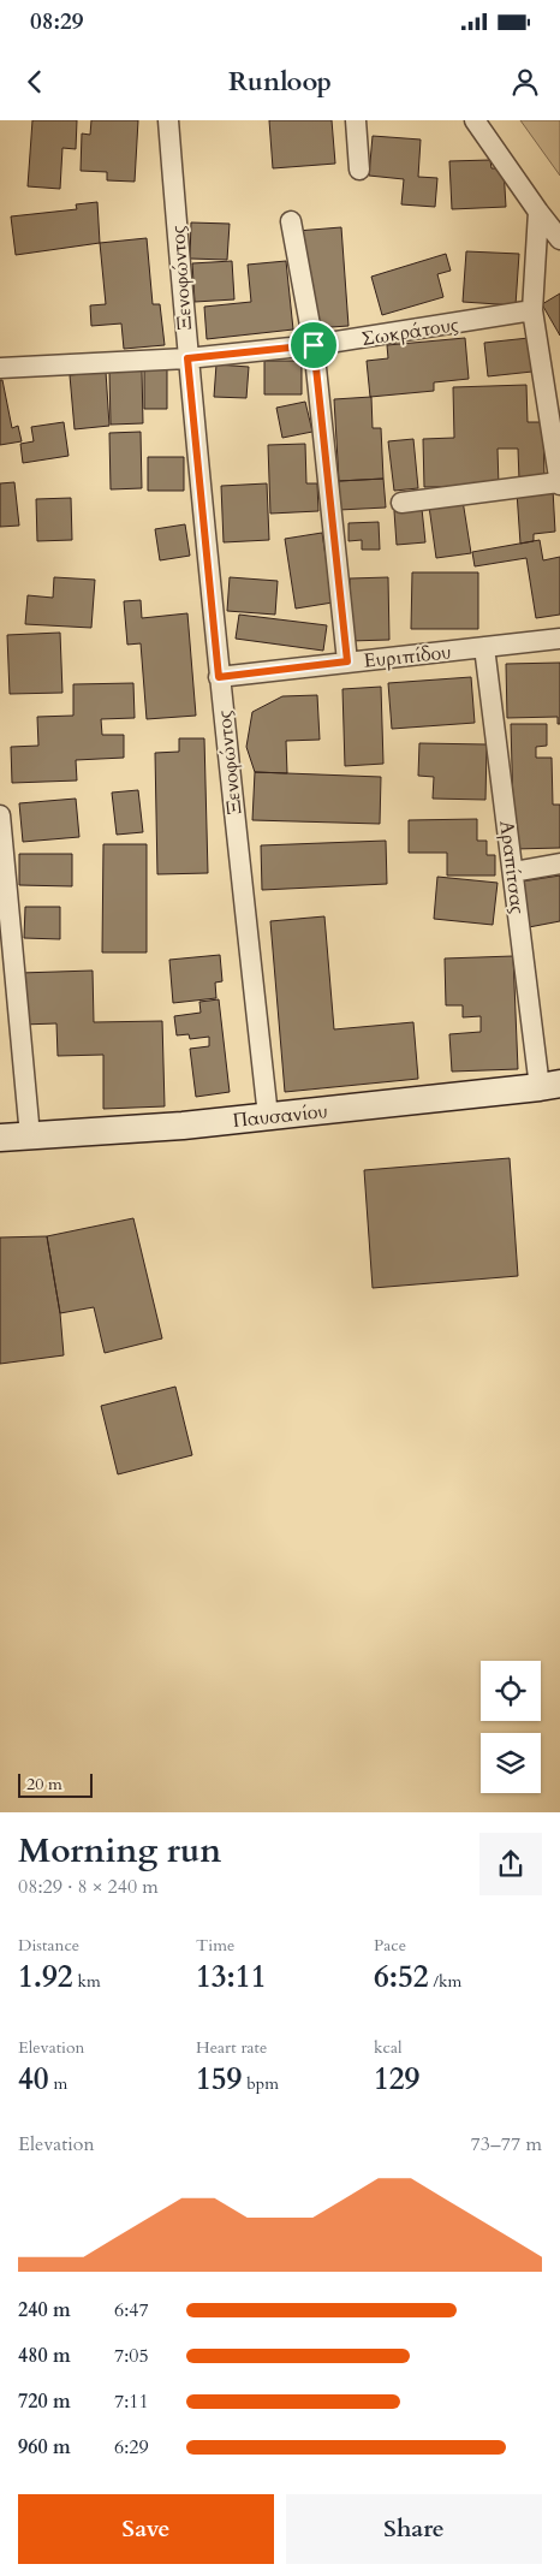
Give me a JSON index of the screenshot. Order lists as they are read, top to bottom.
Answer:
{
  "streets": {
    "main road": ["Παυσανίου"],
    "street": [
      "Ξενοφώντος",
      "Σωκράτους",
      "Ευριπίδου",
      "Αραπίτσας"
    ]
  },
  "crossings": [
    ["Ξενοφώντος", "Σωκράτους"],
    ["Ξενοφώντος", "Ευριπίδου"],
    ["Ξενοφώντος", "Παυσανίου"],
    ["Ευριπίδου", "Αραπίτσας"],
    ["Αραπίτσας", "Παυσανίου"]
  ],
  "scale_bar": "20 m",
  "page": {
    "status": "08:29",
    "header": "Runloop",
    "scale": "20 m",
    "heading": ["Morning run", "08:29 · 8 × 240 m"],
    "stats": [
      ["Distance", "1.92 km"],
      ["Time", "13:11"],
      ["Pace", "6:52 /km"],
      ["Elevation", "40 m"],
      ["Heart rate", "159 bpm"],
      ["kcal", "129"]
    ],
    "chart": ["Elevation", "73–77 m"],
    "list": [
      {
        "name": "240 m",
        "note": "6:47"
      },
      {
        "name": "480 m",
        "note": "7:05"
      },
      {
        "name": "720 m",
        "note": "7:11"
      },
      {
        "name": "960 m",
        "note": "6:29"
      }
    ],
    "buttons": ["Save", "Share"]
  }
}
